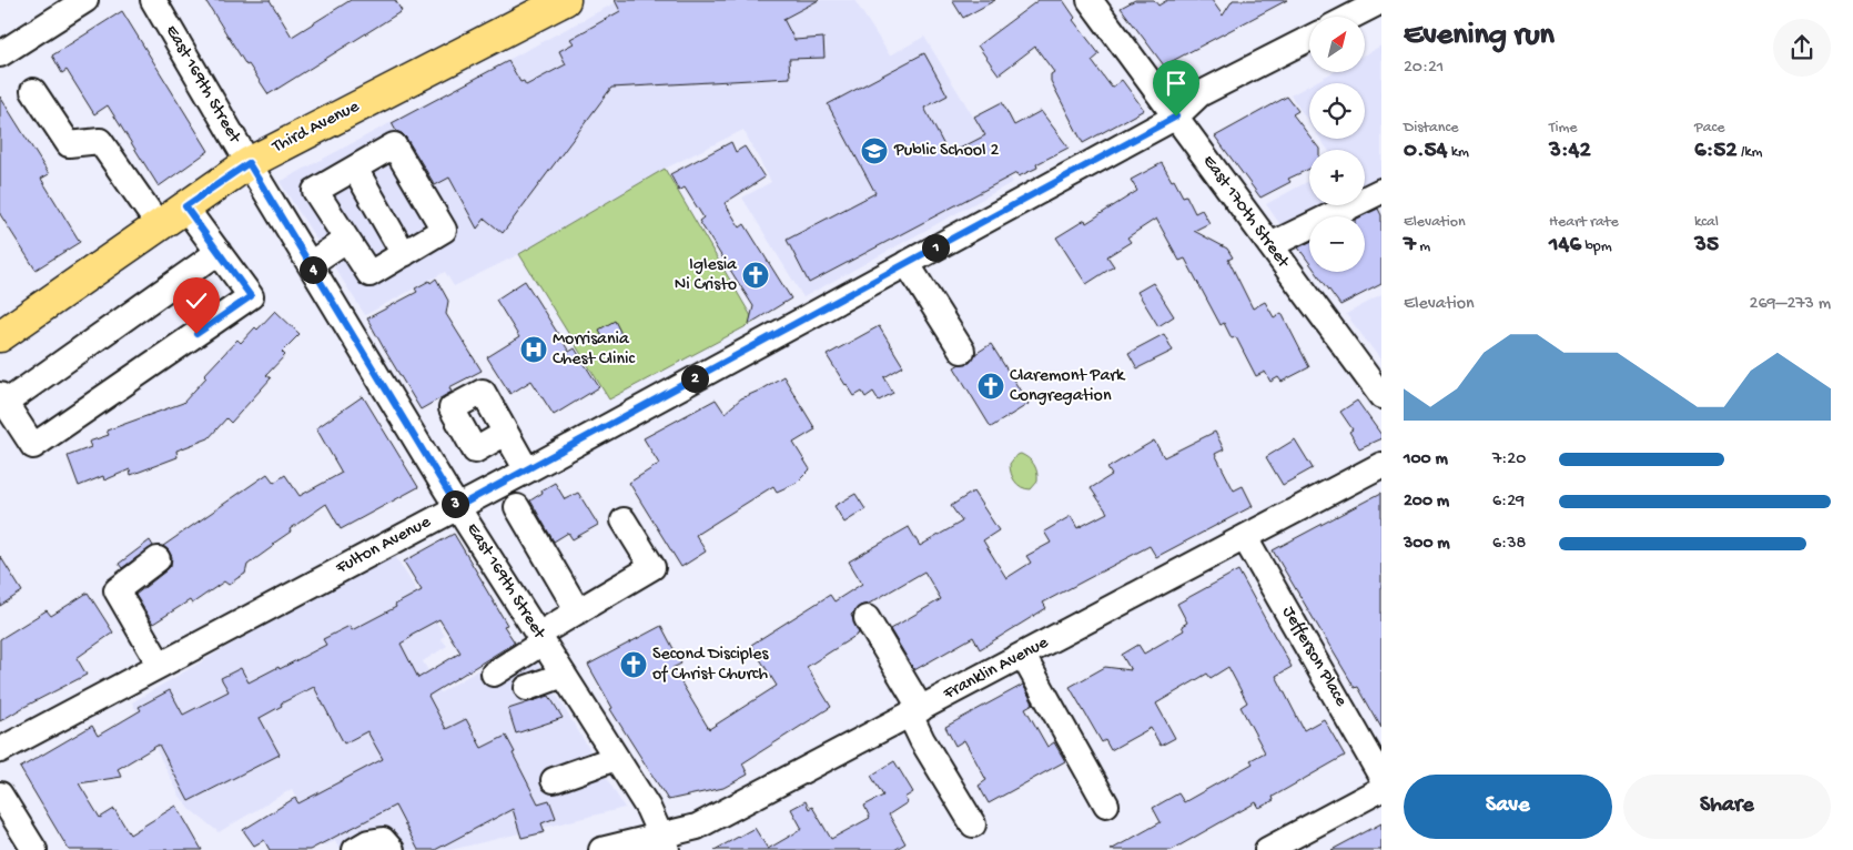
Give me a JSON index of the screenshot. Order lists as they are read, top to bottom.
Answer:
{
  "streets": {
    "main road": ["Third Avenue"],
    "street": [
      "East 169th Street",
      "East 170th Street",
      "Fulton Avenue",
      "Jefferson Place",
      "Franklin Avenue"
    ]
  },
  "crossings": [
    ["East 169th Street", "Third Avenue"],
    ["East 169th Street", "Fulton Avenue"],
    ["East 169th Street", "Franklin Avenue"],
    ["East 170th Street", "Fulton Avenue"],
    ["Jefferson Place", "Franklin Avenue"]
  ],
  "places": {
    "school or university": ["Public School 2"],
    "church": ["Iglesia Ni Cristo", "Claremont Park Congregation", "Second Disciples of Christ Church"],
    "hospital": ["Morrisania Chest Clinic"]
  },
  "north": "top right",
  "page": {
    "heading": ["Evening run", "20:21"],
    "map_buttons": ["+", "−"],
    "stats": [
      ["Distance", "0.54 km"],
      ["Time", "3:42"],
      ["Pace", "6:52 /km"],
      ["Elevation", "7 m"],
      ["Heart rate", "146 bpm"],
      ["kcal", "35"]
    ],
    "pins": [
      "1",
      "4",
      "2",
      "3"
    ],
    "chart": ["Elevation", "269–273 m"],
    "list": [
      {
        "name": "100 m",
        "note": "7:20"
      },
      {
        "name": "200 m",
        "note": "6:29"
      },
      {
        "name": "300 m",
        "note": "6:38"
      }
    ],
    "buttons": ["Save", "Share"]
  }
}
